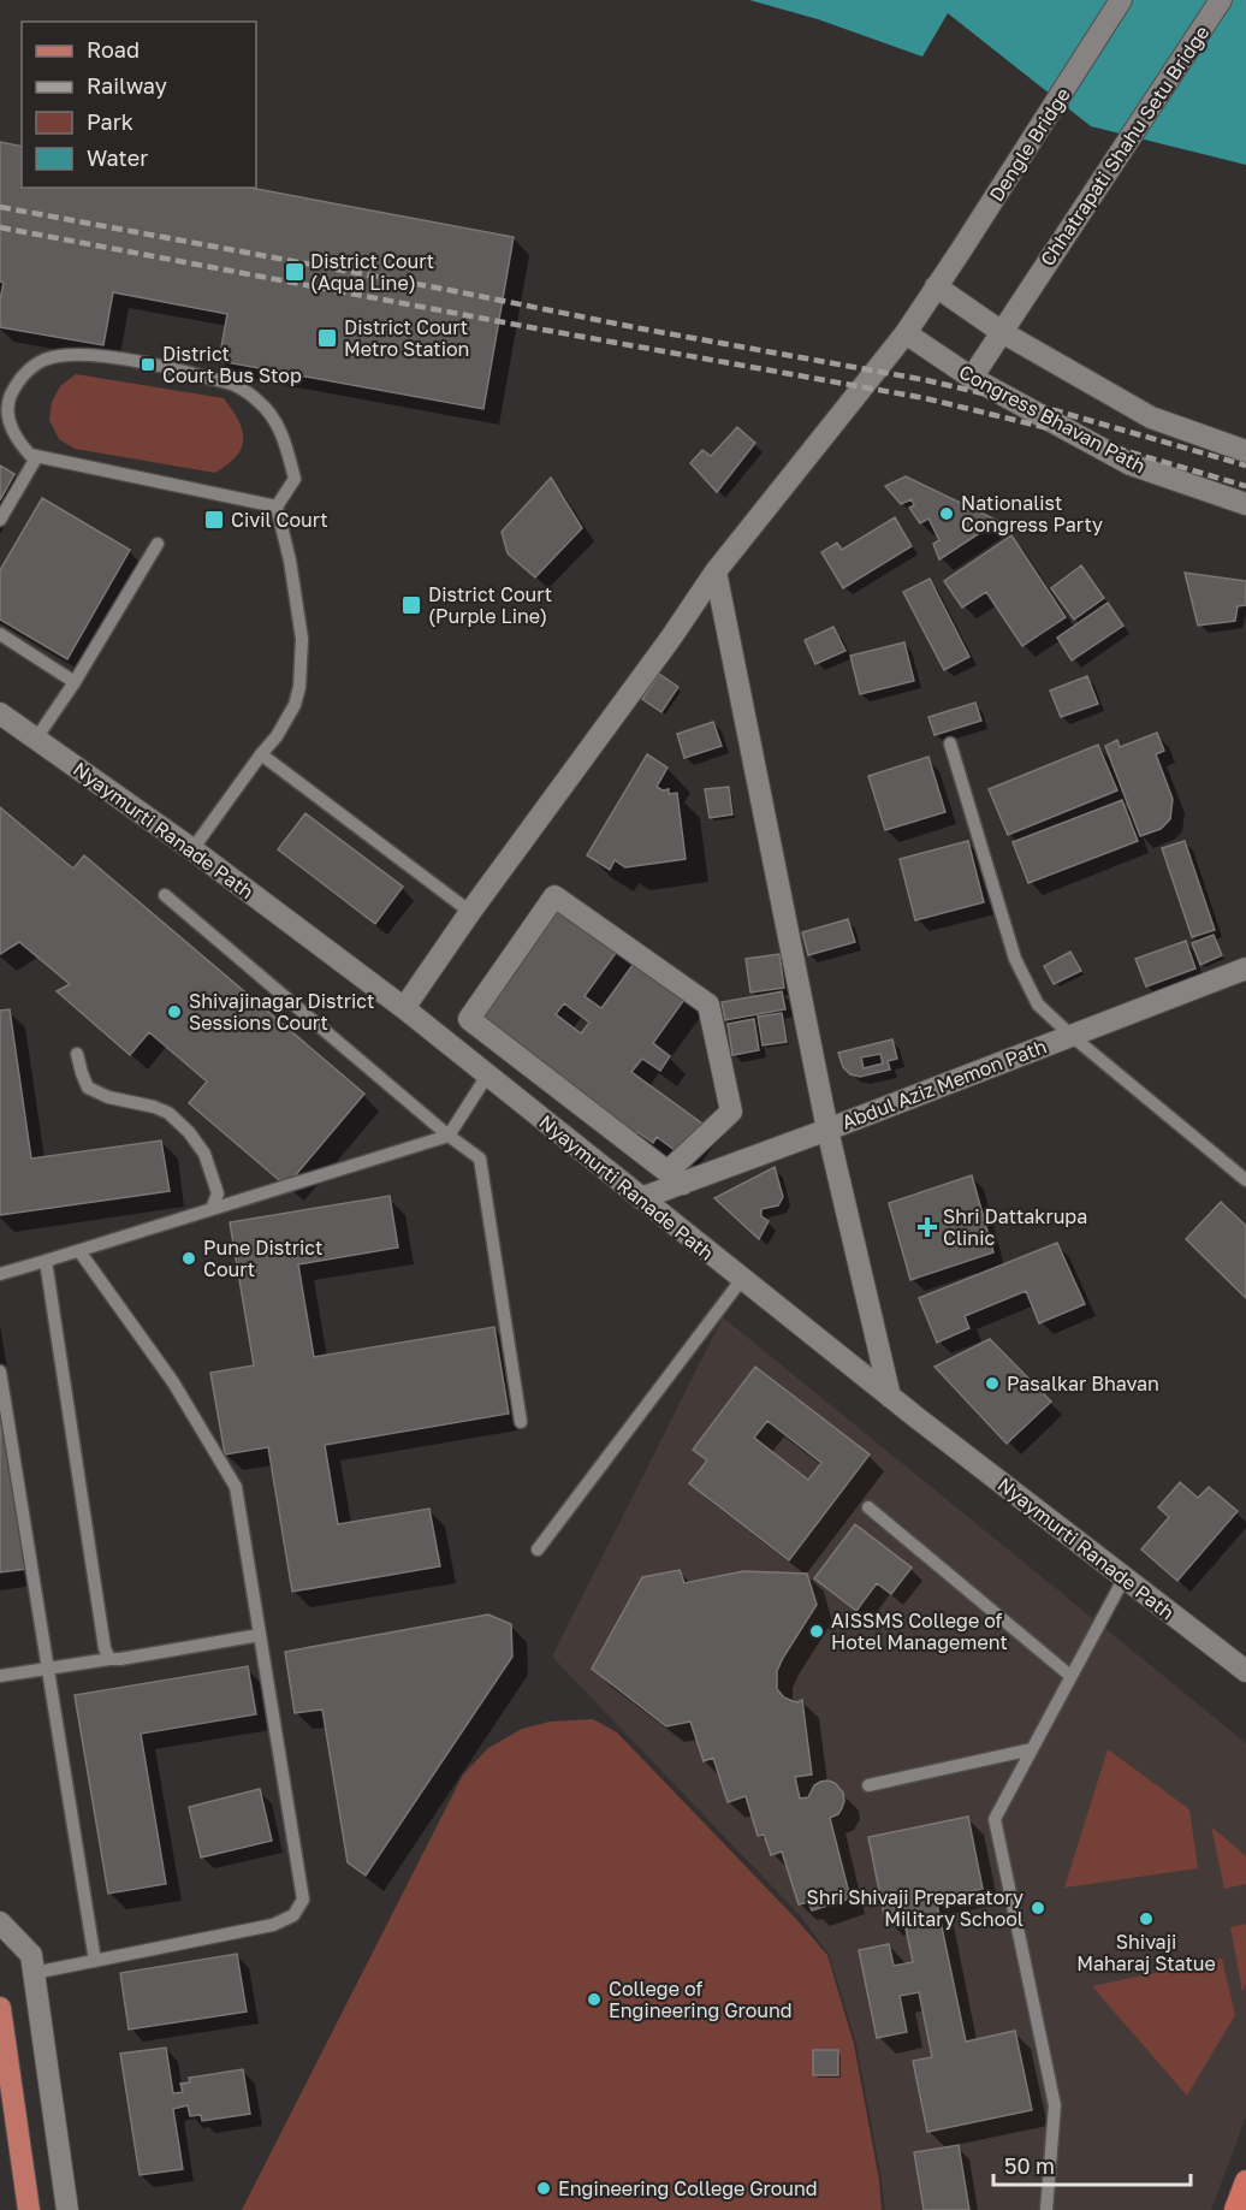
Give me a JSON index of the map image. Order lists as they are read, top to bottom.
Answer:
{
  "streets": {
    "street": [
      "Dengle Bridge",
      "Chhatrapati Shahu Setu Bridge",
      "Congress Bhavan Path",
      "Nyaymurti Ranade Path",
      "Abdul Aziz Memon Path"
    ]
  },
  "crossings": [
    ["Dengle Bridge", "Congress Bhavan Path"],
    ["Dengle Bridge", "Nyaymurti Ranade Path"],
    ["Chhatrapati Shahu Setu Bridge", "Congress Bhavan Path"],
    ["Nyaymurti Ranade Path", "Abdul Aziz Memon Path"]
  ],
  "places": {
    "transit": [
      "District Court (Aqua Line)",
      "District Court Metro Station",
      "District Court Bus Stop",
      "Civil Court",
      "District Court (Purple Line)"
    ],
    "other": [
      "Nationalist Congress Party",
      "Shivajinagar District Sessions Court",
      "Pune District Court",
      "Pasalkar Bhavan",
      "AISSMS College of Hotel Management",
      "Shri Shivaji Preparatory Military School",
      "Shivaji Maharaj Statue",
      "College of Engineering Ground",
      "Engineering College Ground"
    ],
    "health": ["Shri Dattakrupa Clinic"]
  },
  "legend": [
    "Road",
    "Railway",
    "Park",
    "Water"
  ],
  "scale_bar": "50 m"
}
